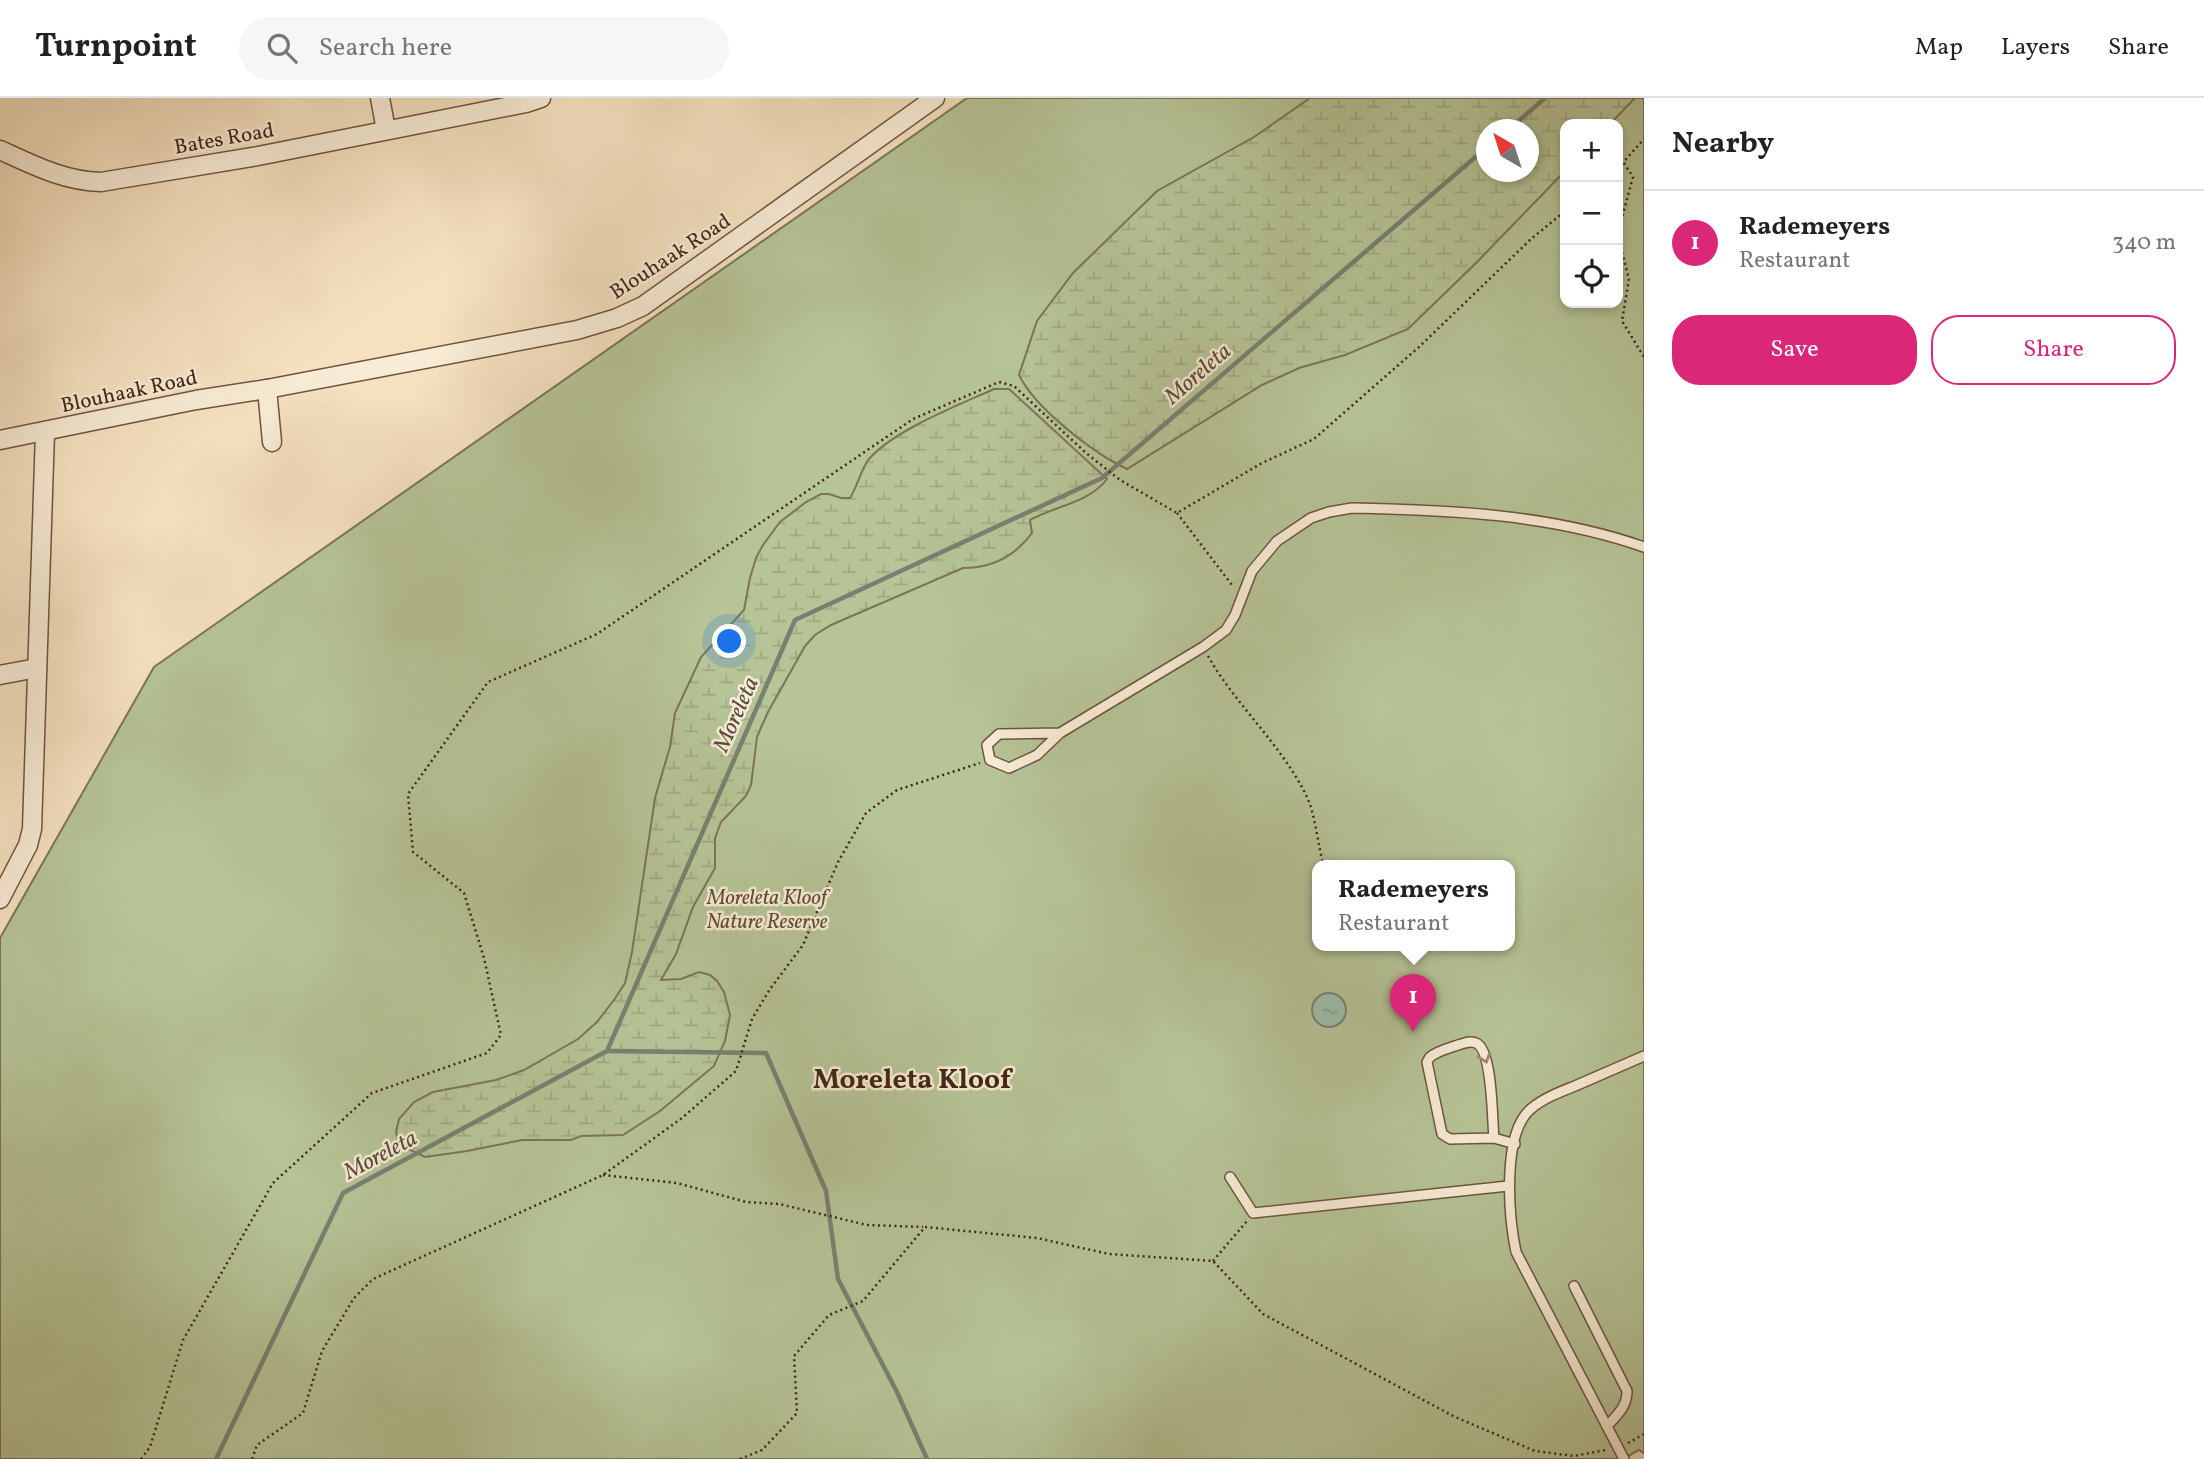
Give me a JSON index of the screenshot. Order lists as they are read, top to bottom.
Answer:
{
  "streets": {
    "street": ["Bates Road", "Blouhaak Road"]
  },
  "districts": ["Moreleta Kloof"],
  "water": ["Moreleta"],
  "parks": ["Moreleta Kloof Nature Reserve"],
  "north": "top left",
  "page": {
    "header": "Turnpoint",
    "search": "Search here",
    "nav": ["Map", "Layers", "Share"],
    "heading": "Nearby",
    "map_buttons": ["+", "−"],
    "list": [
      {
        "mark": "1",
        "name": "Rademeyers",
        "note": "Restaurant",
        "value": "340 m"
      }
    ],
    "buttons": ["Save", "Share"],
    "popup": ["Rademeyers", "Restaurant"],
    "pins": "1"
  }
}
